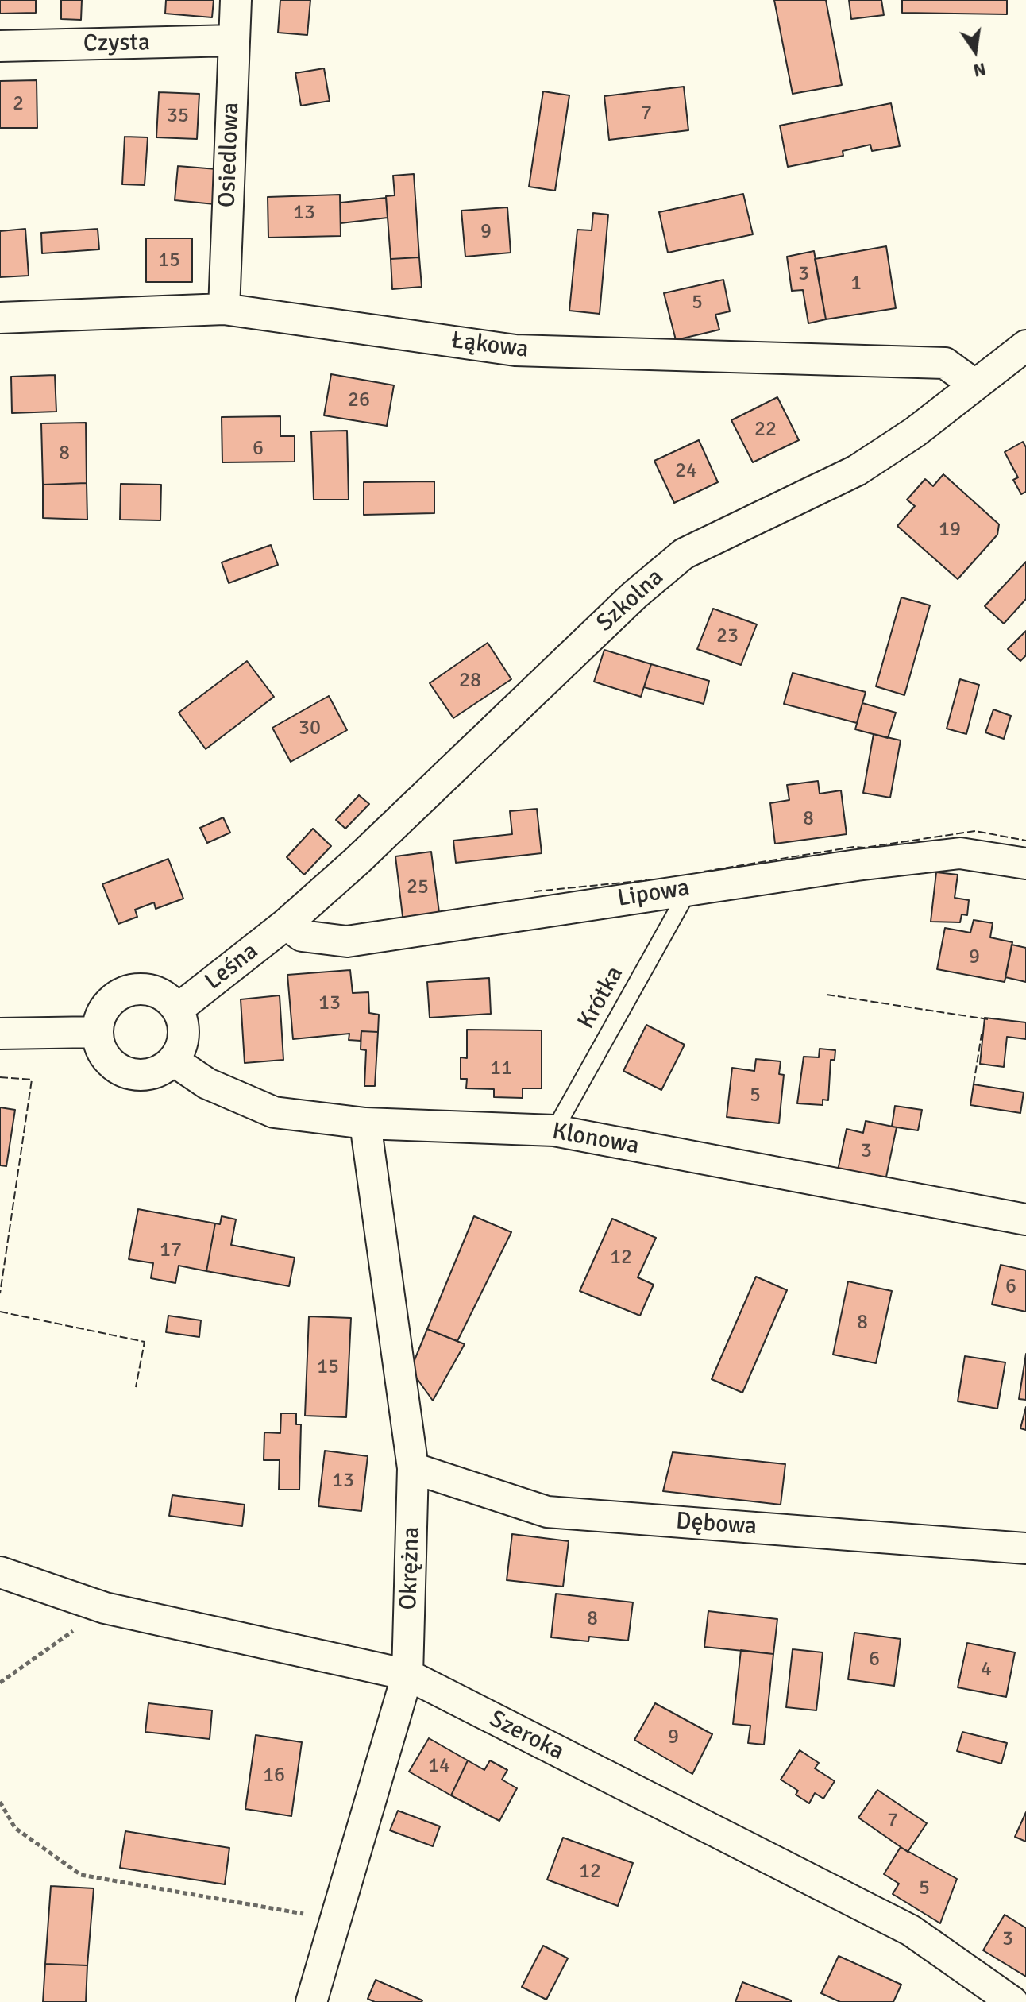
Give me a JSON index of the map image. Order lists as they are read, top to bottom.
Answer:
{
  "streets": {
    "street": [
      "Czysta",
      "Osiedlowa",
      "Łąkowa",
      "Szkolna",
      "Lipowa",
      "Leśna",
      "Klonowa",
      "Dębowa",
      "Okrężna",
      "Szeroka"
    ],
    "lane": ["Krótka"]
  },
  "crossings": [
    ["Czysta", "Osiedlowa"],
    ["Osiedlowa", "Łąkowa"],
    ["Łąkowa", "Szkolna"],
    ["Szkolna", "Lipowa"],
    ["Szkolna", "Leśna"],
    ["Lipowa", "Leśna"],
    ["Lipowa", "Krótka"],
    ["Leśna", "Klonowa"],
    ["Krótka", "Klonowa"],
    ["Klonowa", "Okrężna"],
    ["Dębowa", "Okrężna"],
    ["Okrężna", "Szeroka"]
  ],
  "house_numbers": [
    "2",
    "7",
    "35",
    "13",
    "9",
    "15",
    "3",
    "1",
    "5",
    "26",
    "22",
    "6",
    "8",
    "24",
    "19",
    "23",
    "28",
    "30",
    "8",
    "25",
    "9",
    "13",
    "11",
    "5",
    "3",
    "17",
    "12",
    "6",
    "8",
    "15",
    "13",
    "8",
    "6",
    "4",
    "9",
    "14",
    "16",
    "7",
    "12",
    "5",
    "3"
  ],
  "north": "bottom"
}
